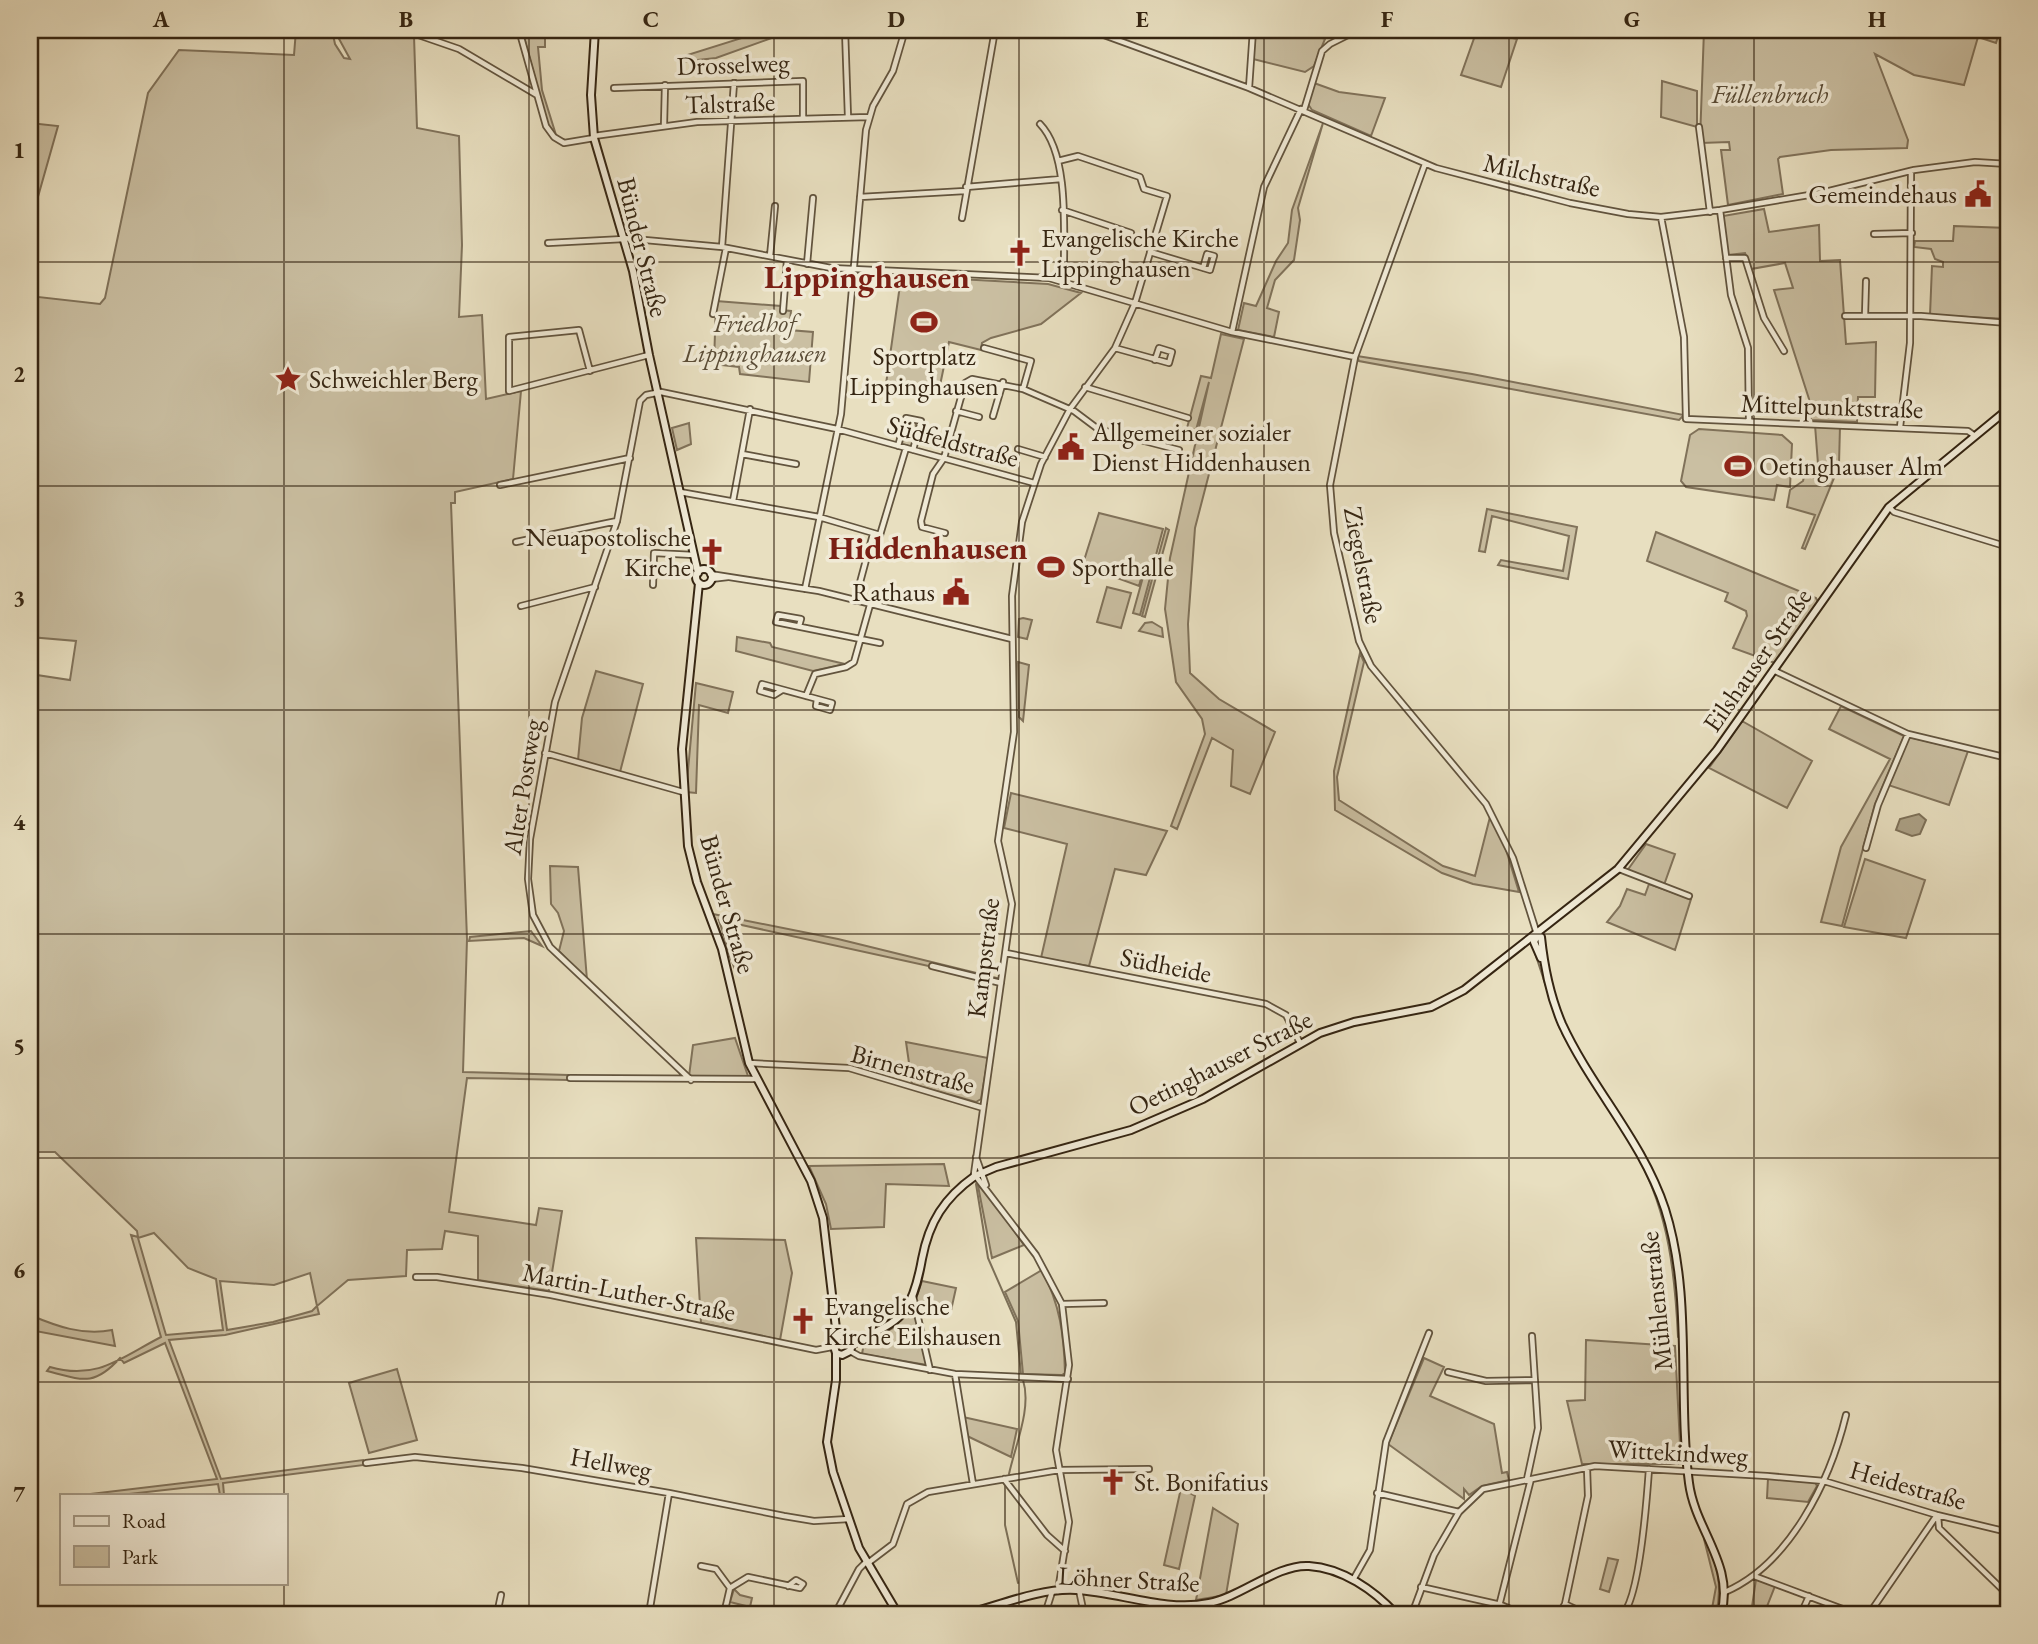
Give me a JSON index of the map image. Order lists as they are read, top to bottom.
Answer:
{
  "streets": {
    "street": [
      "Drosselweg",
      "Talstraße",
      "Milchstraße",
      "Bünder Straße",
      "Mittelpunktstraße",
      "Südfeldstraße",
      "Ziegelstraße",
      "Eilshauser Straße",
      "Alter Postweg",
      "Kampstraße",
      "Südheide",
      "Oetinghauser Straße",
      "Birnenstraße",
      "Martin-Luther-Straße",
      "Mühlenstraße",
      "Wittekindweg",
      "Hellweg",
      "Heidestraße",
      "Löhner Straße"
    ]
  },
  "crossings": [
    ["Drosselweg", "Talstraße"],
    ["Talstraße", "Bünder Straße"],
    ["Milchstraße", "Mittelpunktstraße"],
    ["Milchstraße", "Ziegelstraße"],
    ["Bünder Straße", "Südfeldstraße"],
    ["Bünder Straße", "Alter Postweg"],
    ["Bünder Straße", "Oetinghauser Straße"],
    ["Bünder Straße", "Birnenstraße"],
    ["Mittelpunktstraße", "Eilshauser Straße"],
    ["Südfeldstraße", "Alter Postweg"],
    ["Südfeldstraße", "Kampstraße"],
    ["Ziegelstraße", "Eilshauser Straße"],
    ["Ziegelstraße", "Oetinghauser Straße"],
    ["Ziegelstraße", "Mühlenstraße"],
    ["Eilshauser Straße", "Oetinghauser Straße"],
    ["Eilshauser Straße", "Mühlenstraße"],
    ["Kampstraße", "Südheide"],
    ["Kampstraße", "Oetinghauser Straße"],
    ["Kampstraße", "Birnenstraße"],
    ["Südheide", "Oetinghauser Straße"],
    ["Oetinghauser Straße", "Martin-Luther-Straße"],
    ["Oetinghauser Straße", "Mühlenstraße"],
    ["Mühlenstraße", "Wittekindweg"],
    ["Mühlenstraße", "Heidestraße"],
    ["Wittekindweg", "Heidestraße"]
  ],
  "districts": ["Lippinghausen", "Hiddenhausen"],
  "parks": ["Füllenbruch", "Friedhof Lippinghausen"],
  "places": {
    "public building": ["Gemeindehaus", "Allgemeiner sozialer Dienst Hiddenhausen", "Rathaus"],
    "church": [
      "Evangelische Kirche Lippinghausen",
      "Neuapostolische Kirche",
      "Evangelische Kirche Eilshausen",
      "St. Bonifatius"
    ],
    "sports": ["Sportplatz Lippinghausen", "Oetinghauser Alm", "Sporthalle"],
    "place": ["Schweichler Berg"]
  },
  "legend": ["Road", "Park"],
  "grid": {
    "columns": [
      "A",
      "B",
      "C",
      "D",
      "E",
      "F",
      "G",
      "H"
    ],
    "rows": [
      "1",
      "2",
      "3",
      "4",
      "5",
      "6",
      "7"
    ]
  }
}
